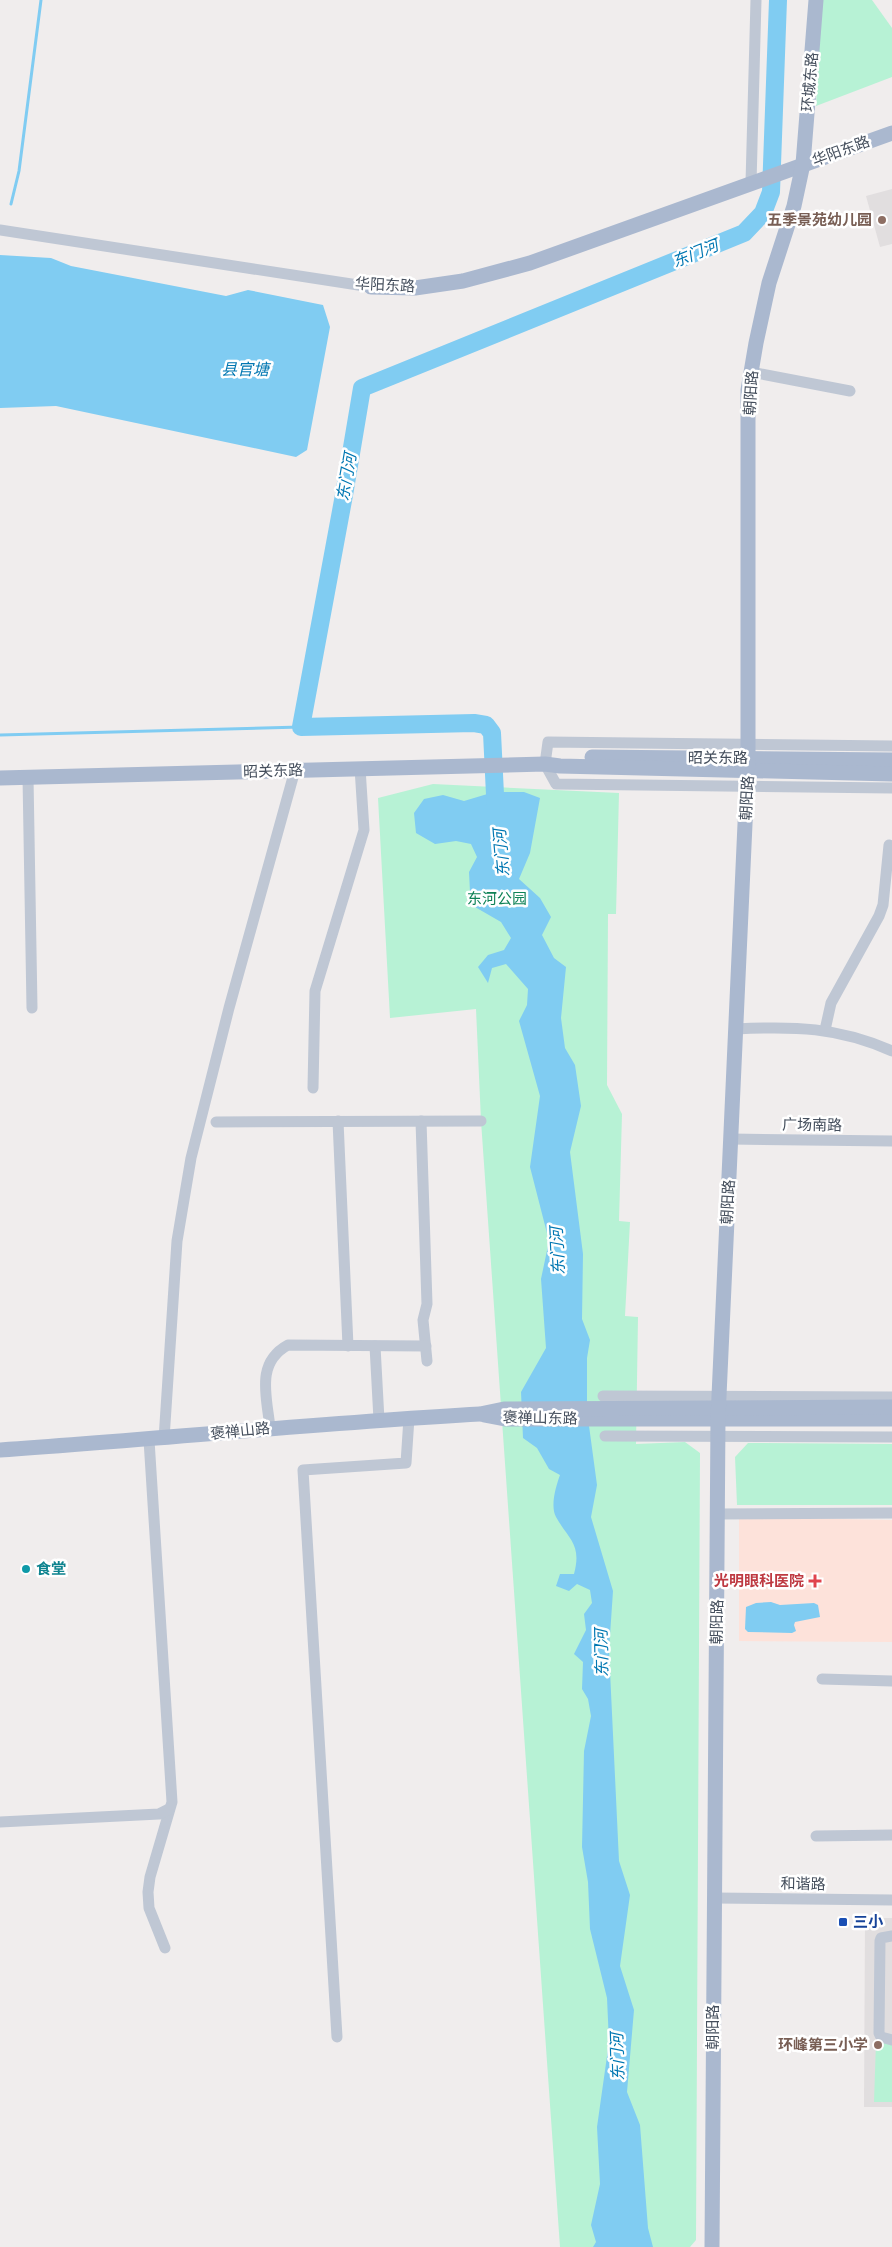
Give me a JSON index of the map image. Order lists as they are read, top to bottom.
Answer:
{
  "streets": {
    "main road": [
      "环城东路",
      "华阳东路",
      "朝阳路",
      "昭关东路",
      "褒禅山东路",
      "褒禅山路"
    ],
    "street": ["广场南路", "和谐路"]
  },
  "crossings": [
    ["环城东路", "华阳东路"],
    ["环城东路", "朝阳路"],
    ["华阳东路", "朝阳路"],
    ["朝阳路", "昭关东路"],
    ["朝阳路", "广场南路"],
    ["朝阳路", "褒禅山东路"],
    ["朝阳路", "和谐路"],
    ["褒禅山东路", "褒禅山路"]
  ],
  "water": ["东门河", "县官塘"],
  "parks": ["东河公园"],
  "places": {
    "other": ["五季景苑幼儿园", "食堂", "环峰第三小学"],
    "health": ["光明眼科医院"],
    "transit": ["三小"]
  }
}
